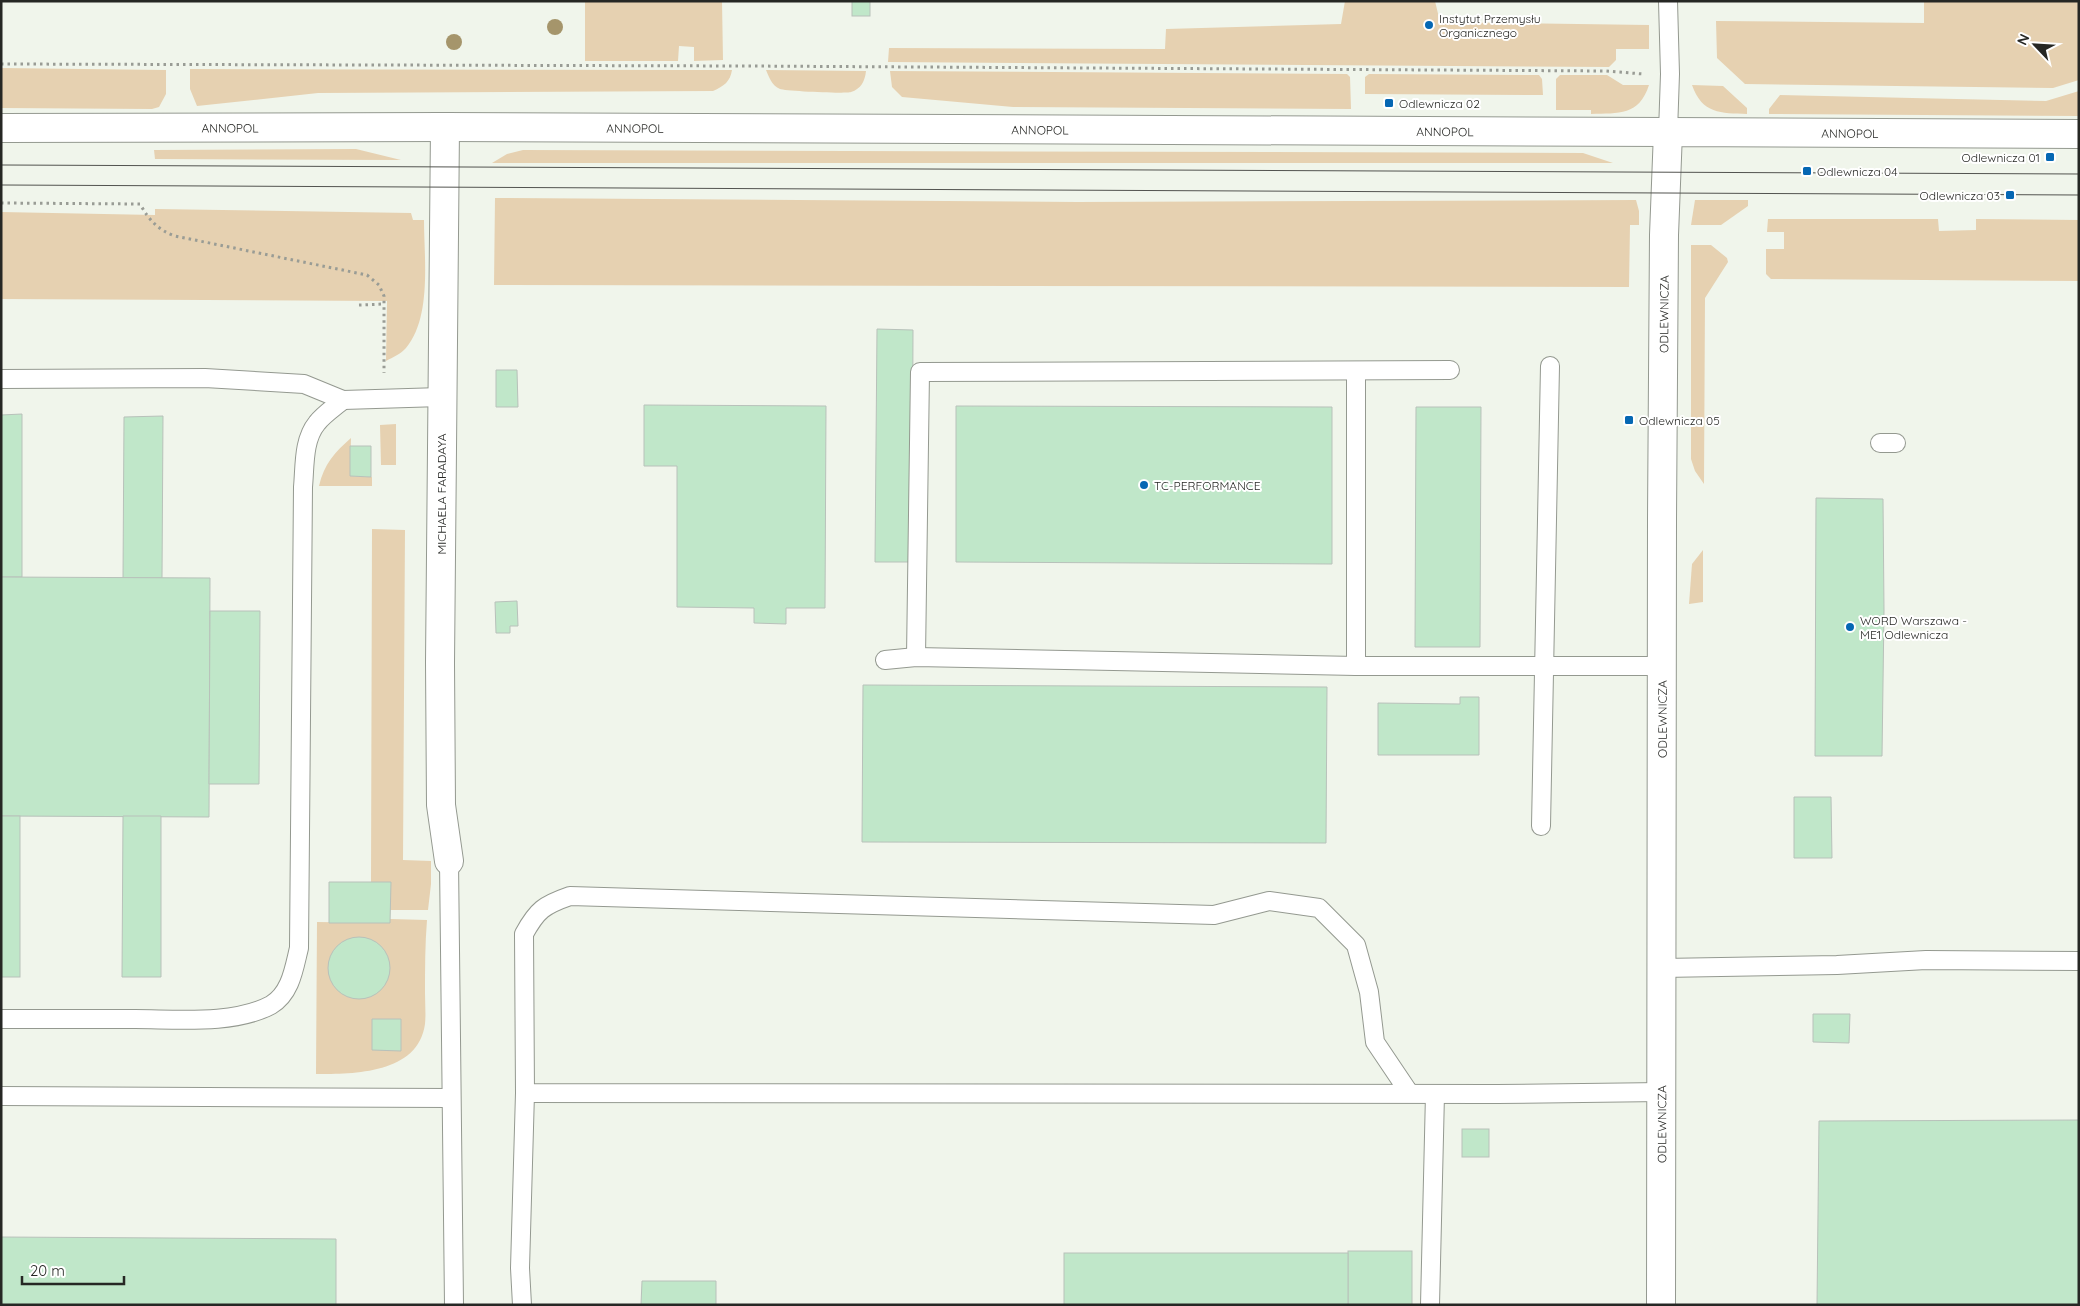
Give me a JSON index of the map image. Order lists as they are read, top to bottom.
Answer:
{
  "streets": {
    "street": ["ANNOPOL", "ODLEWNICZA", "MICHAELA FARADAYA"]
  },
  "crossings": [
    ["ANNOPOL", "ODLEWNICZA"],
    ["ANNOPOL", "MICHAELA FARADAYA"]
  ],
  "places": {
    "other": ["Instytut Przemysłu Organicznego", "TC-PERFORMANCE", "WORD Warszawa - ME1 Odlewnicza"],
    "transit": [
      "Odlewnicza 02",
      "Odlewnicza 01",
      "Odlewnicza 04",
      "Odlewnicza 03",
      "Odlewnicza 05"
    ]
  },
  "scale_bar": "20 m",
  "north": "top left"
}
